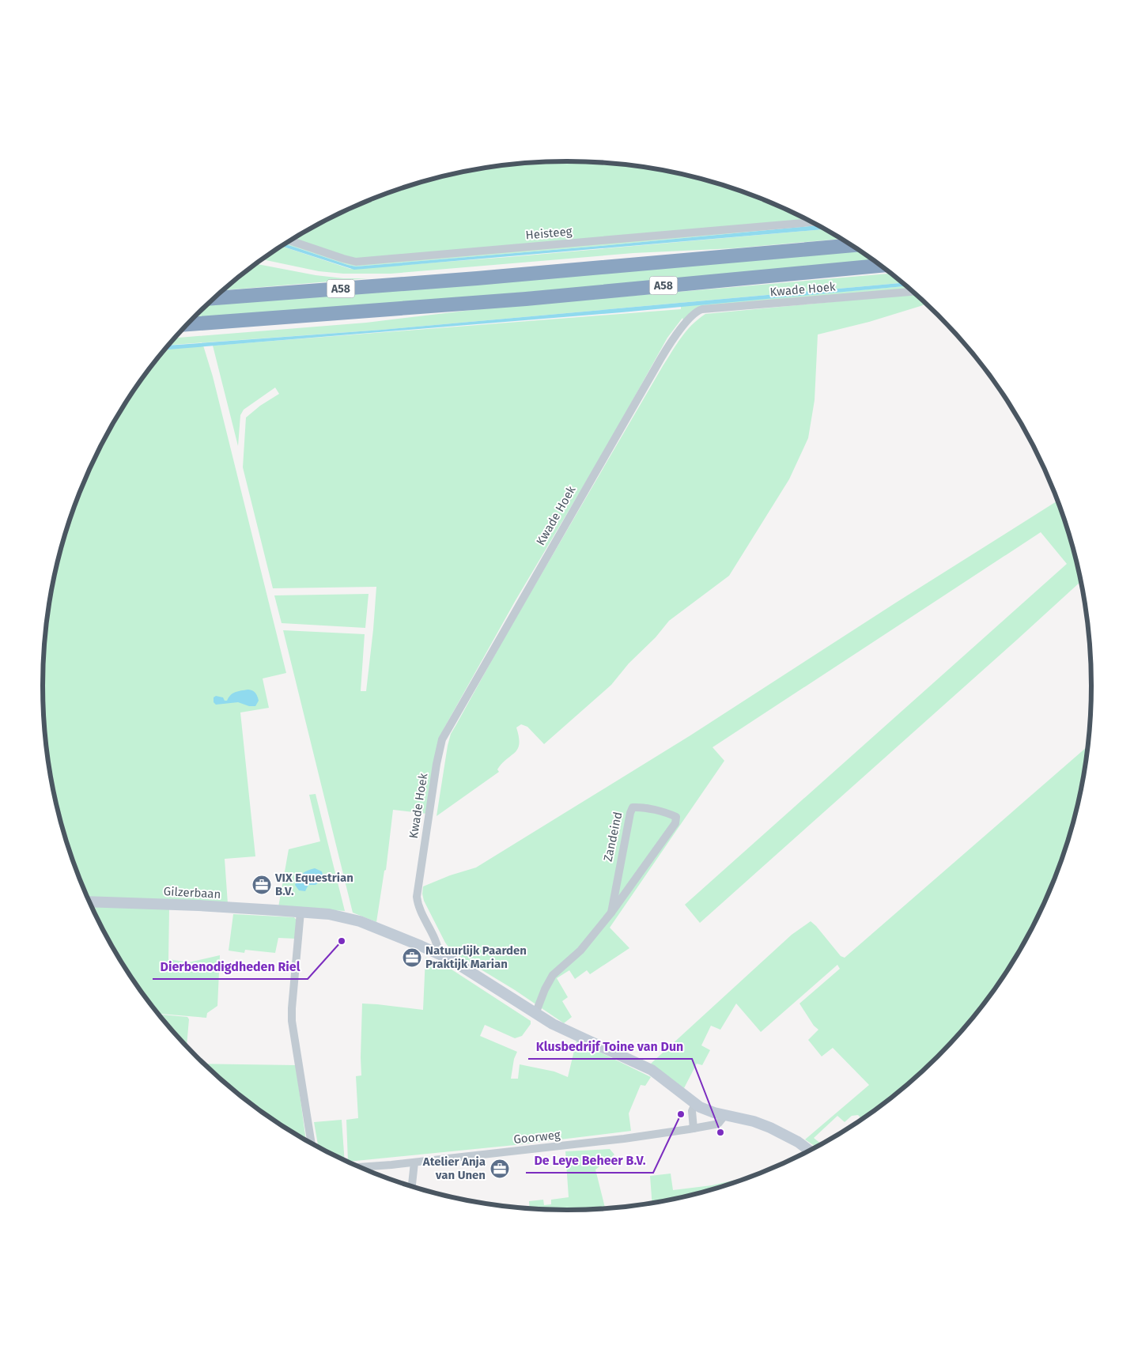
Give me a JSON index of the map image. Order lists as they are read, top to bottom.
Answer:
{
  "streets": {
    "highway": ["A58"],
    "street": [
      "Heisteeg",
      "Kwade Hoek",
      "Zandeind",
      "Gilzerbaan",
      "Goorweg"
    ]
  },
  "places": {
    "office": ["VIX Equestrian B.V.", "Natuurlijk Paarden Praktijk Marian", "Atelier Anja van Unen"],
    "other": ["Dierbenodigdheden Riel", "De Leye Beheer B.V.", "Klusbedrijf Toine van Dun"]
  }
}
